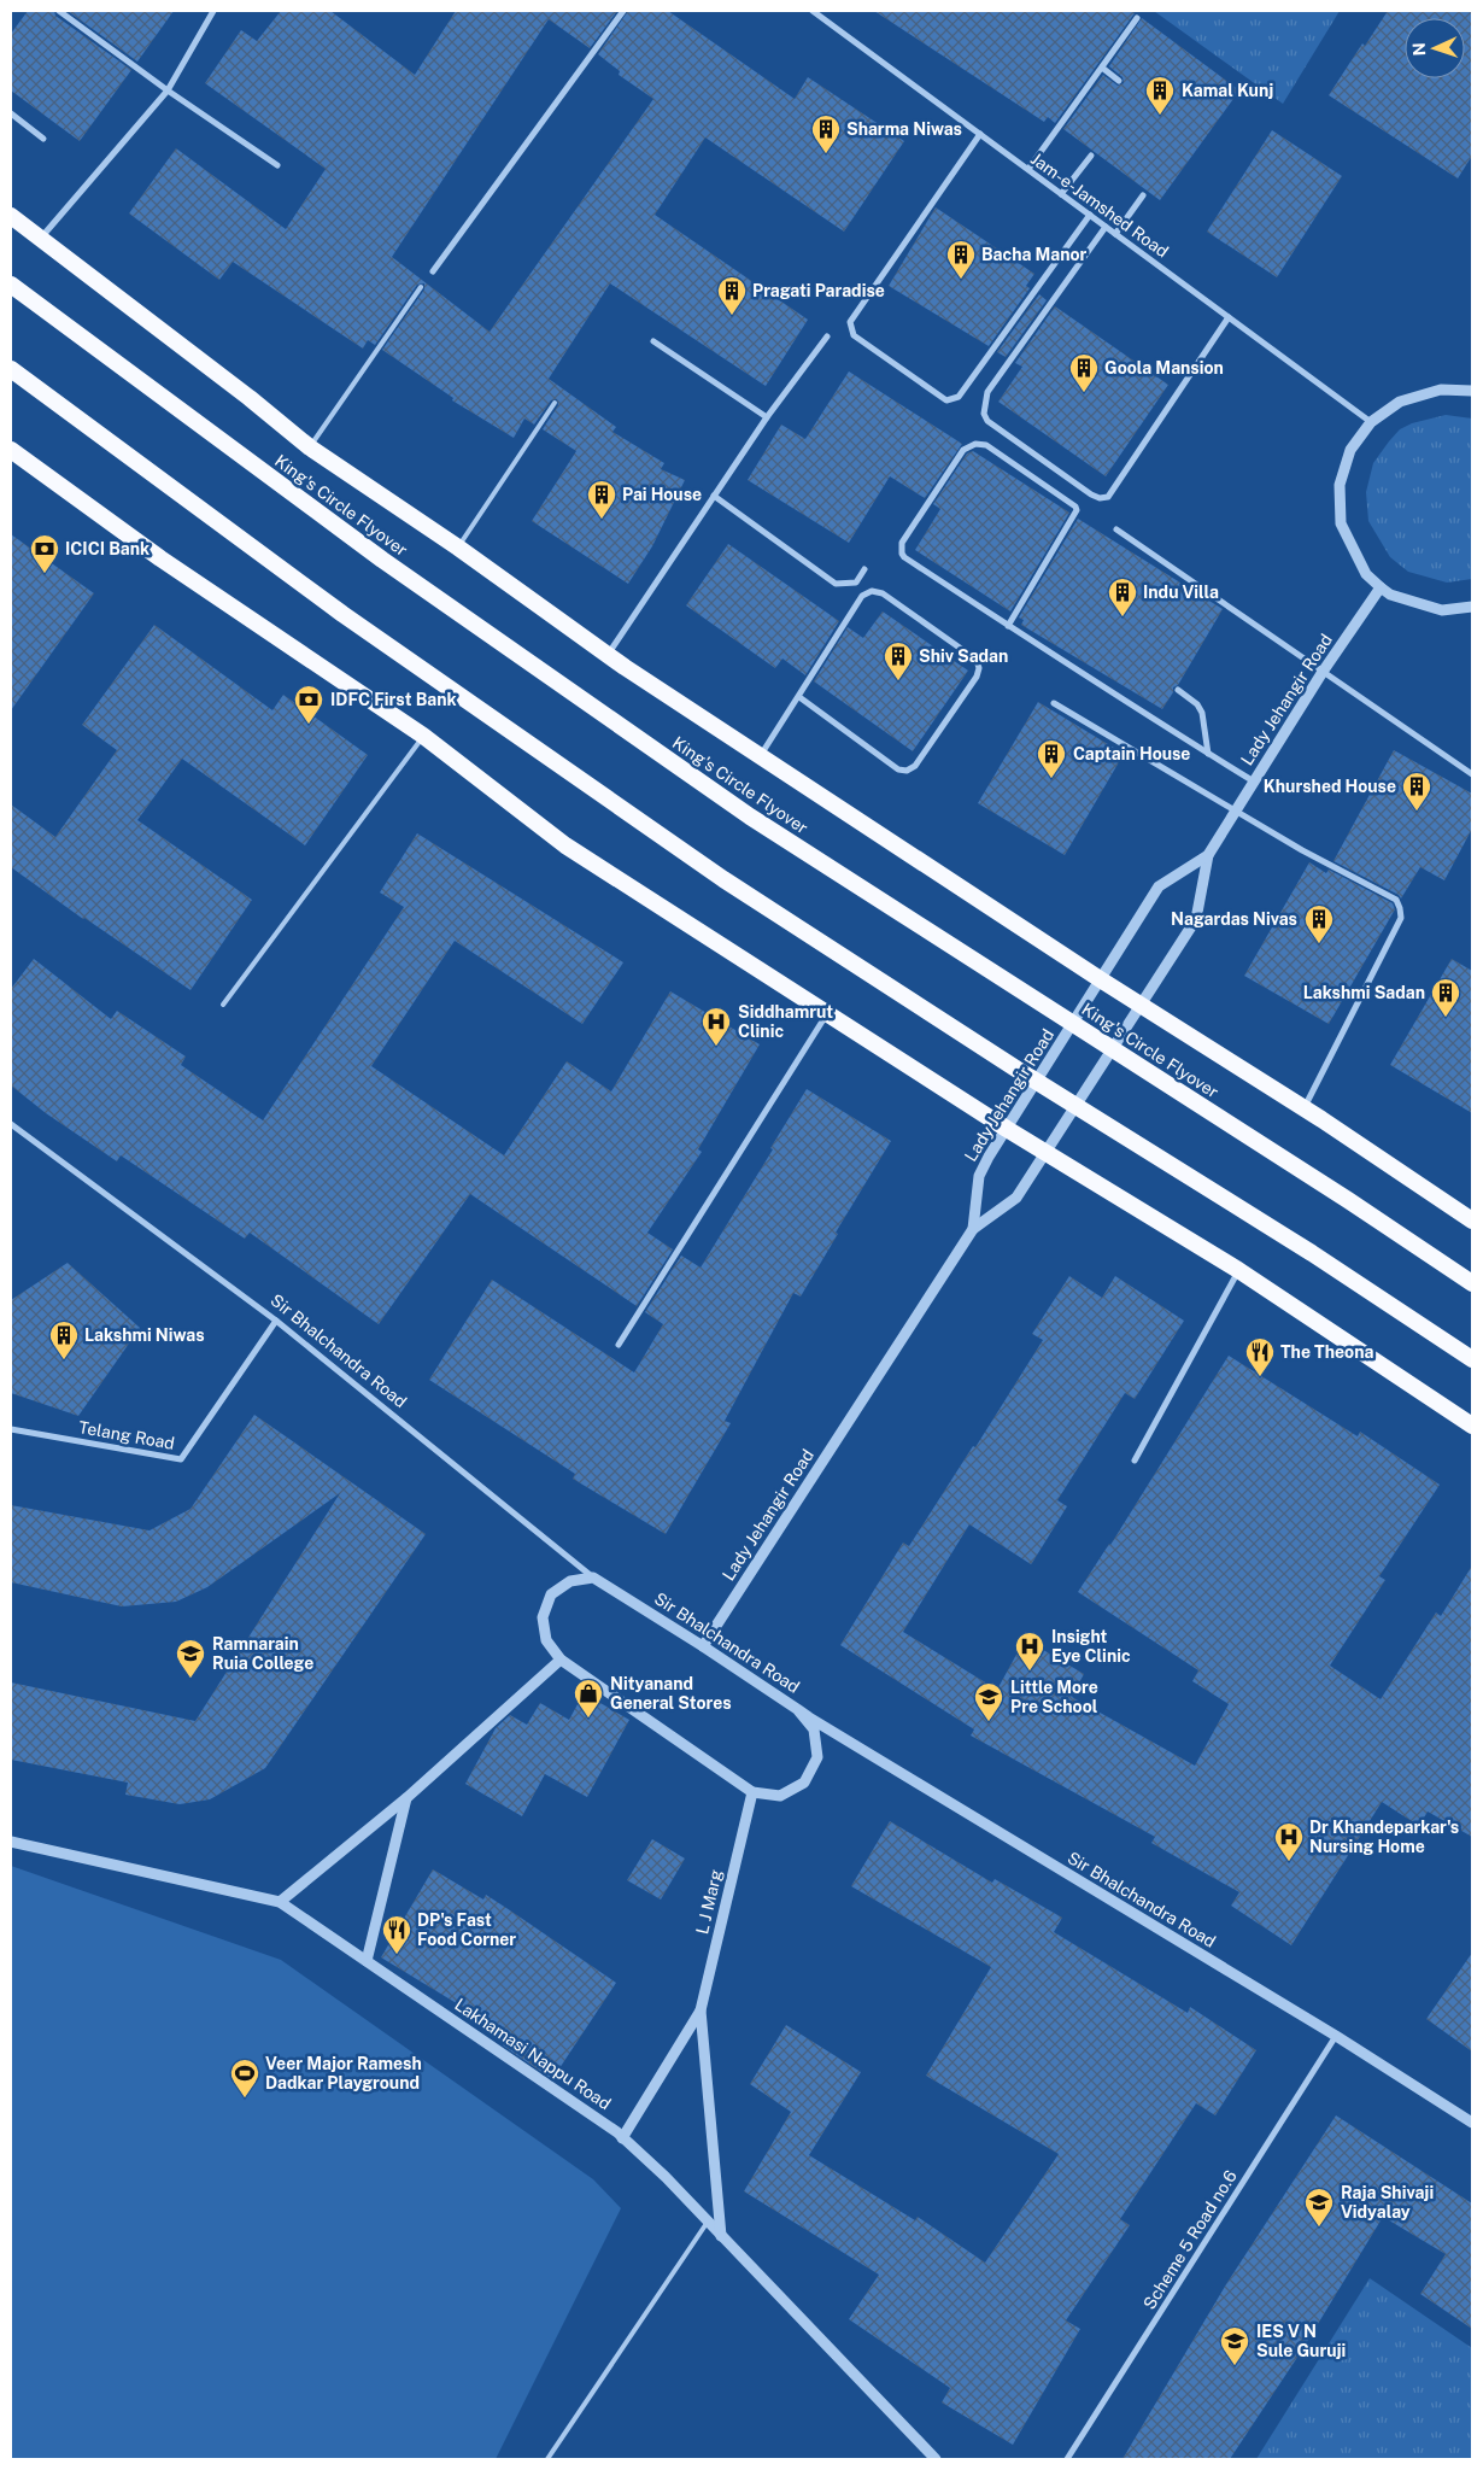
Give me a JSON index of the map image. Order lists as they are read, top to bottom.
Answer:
{
  "streets": {
    "highway": ["King's Circle Flyover"],
    "street": [
      "Jam-e-Jamshed Road",
      "Lady Jehangir Road",
      "Sir Bhalchandra Road",
      "Telang Road",
      "L J Marg",
      "Lakhamasi Nappu Road",
      "Scheme 5 Road no.6"
    ]
  },
  "crossings": [
    ["Lady Jehangir Road", "Sir Bhalchandra Road"],
    ["Sir Bhalchandra Road", "Telang Road"],
    ["Sir Bhalchandra Road", "Scheme 5 Road no.6"],
    ["L J Marg", "Lakhamasi Nappu Road"]
  ],
  "places": {
    "building": [
      "Kamal Kunj",
      "Sharma Niwas",
      "Bacha Manor",
      "Pragati Paradise",
      "Goola Mansion",
      "Pai House",
      "Indu Villa",
      "Shiv Sadan",
      "Captain House",
      "Khurshed House",
      "Nagardas Nivas",
      "Lakshmi Sadan",
      "Lakshmi Niwas"
    ],
    "bank": ["ICICI Bank", "IDFC First Bank"],
    "hospital": ["Siddhamrut Clinic", "Insight Eye Clinic", "Dr Khandeparkar's Nursing Home"],
    "restaurant": ["The Theona", "DP's Fast Food Corner"],
    "school or university": [
      "Ramnarain Ruia College",
      "Little More Pre School",
      "Raja Shivaji Vidyalay",
      "IES V N Sule Guruji"
    ],
    "shop": ["Nityanand General Stores"],
    "sports": ["Veer Major Ramesh Dadkar Playground"]
  },
  "north": "left"
}
